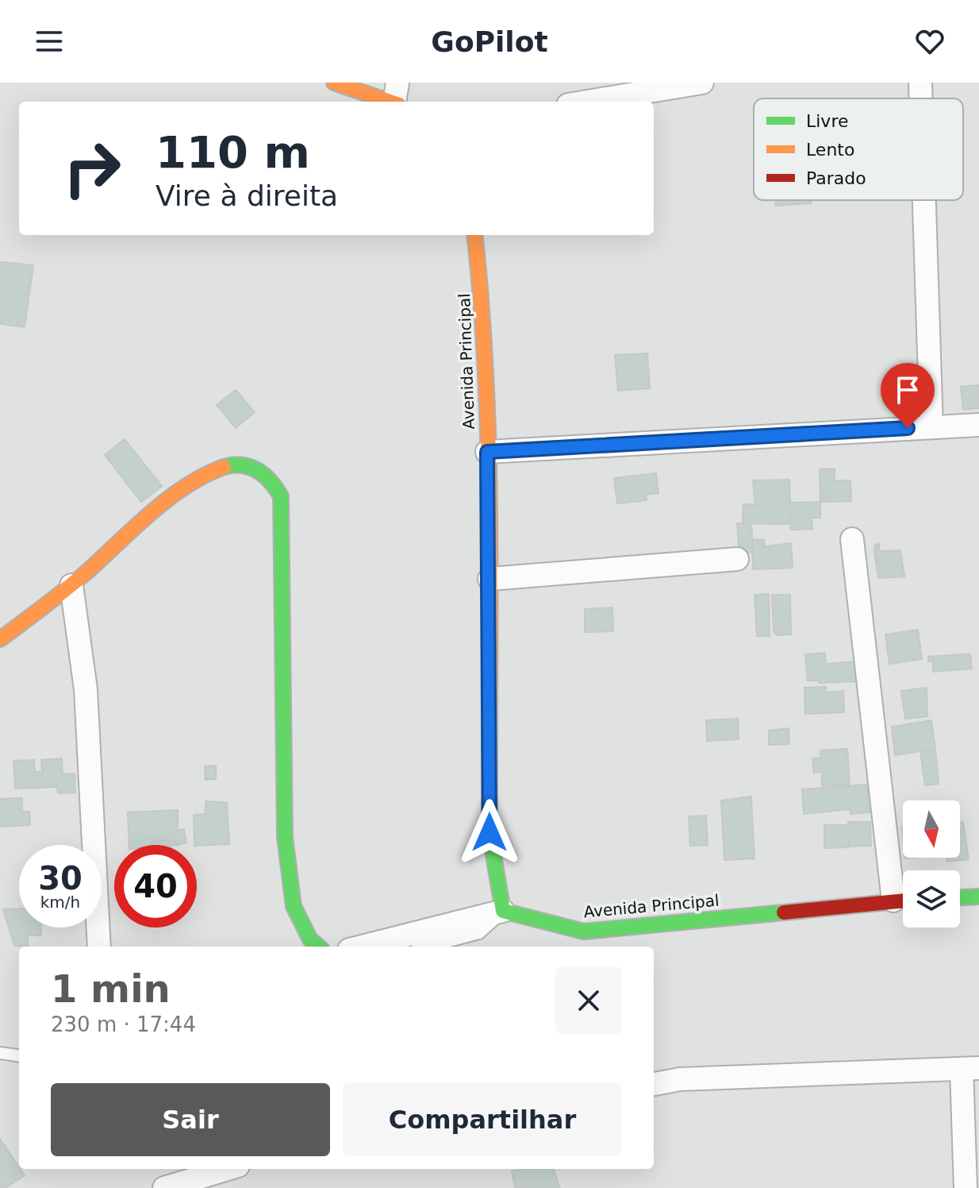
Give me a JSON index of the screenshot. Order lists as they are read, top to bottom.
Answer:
{
  "streets": {
    "street": ["Avenida Principal"]
  },
  "legend": ["Livre", "Lento", "Parado"],
  "north": "bottom",
  "page": {
    "header": "GoPilot",
    "turn": ["110 m", "Vire à direita"],
    "speed": "30 km/h",
    "limit": "40",
    "heading": ["1 min", "230 m · 17:44"],
    "buttons": ["Sair", "Compartilhar"]
  }
}
